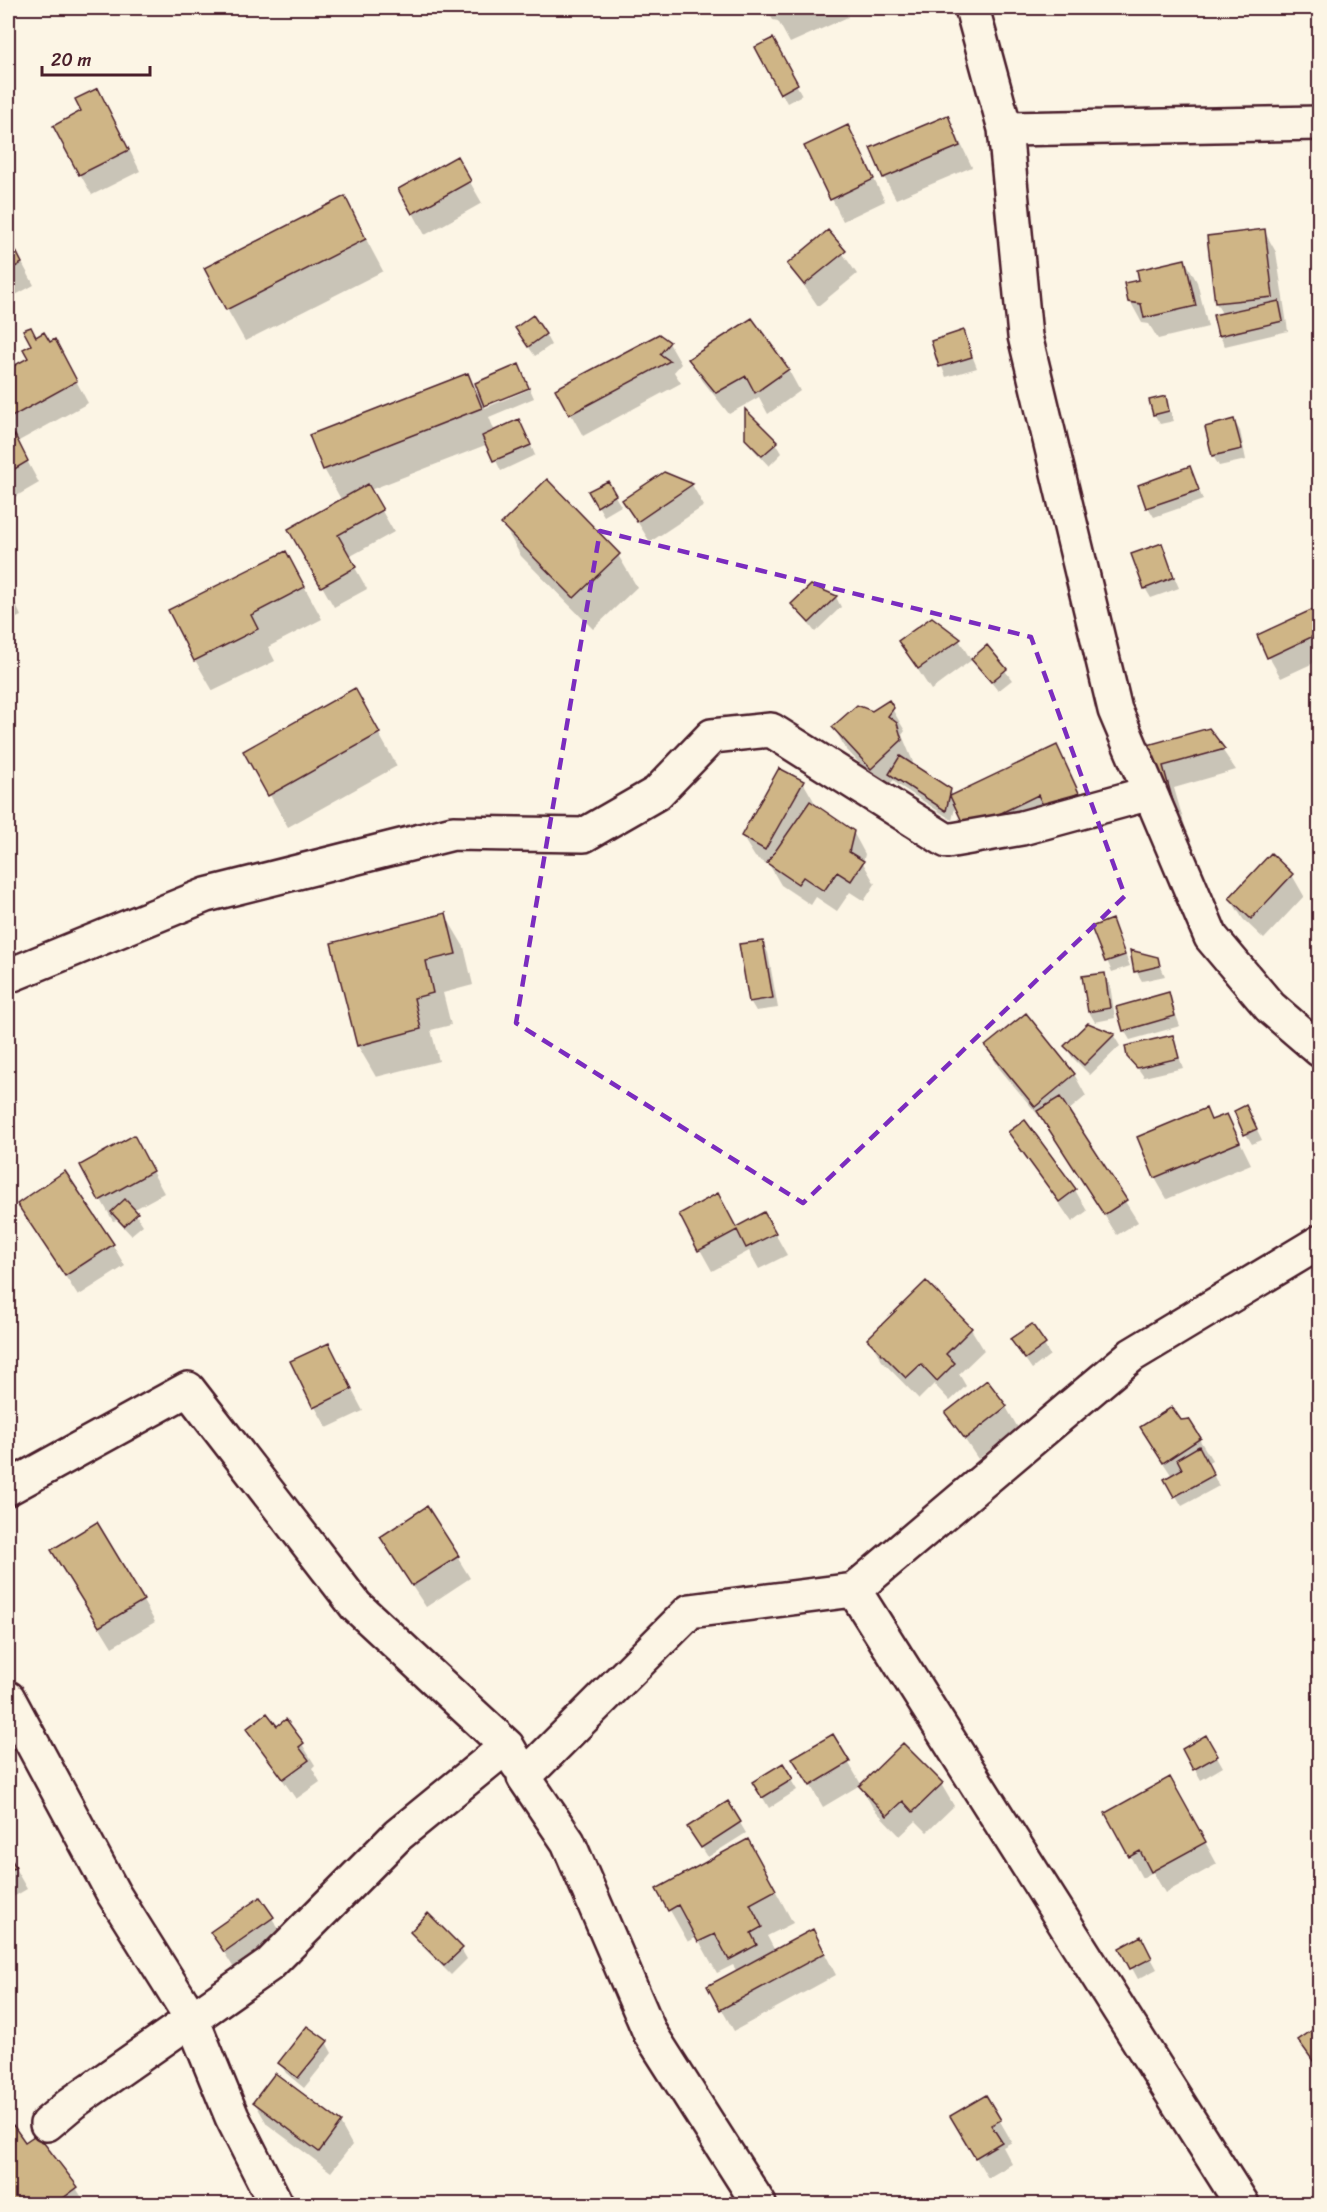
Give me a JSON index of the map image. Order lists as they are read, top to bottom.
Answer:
{
  "scale_bar": "20 m"
}
